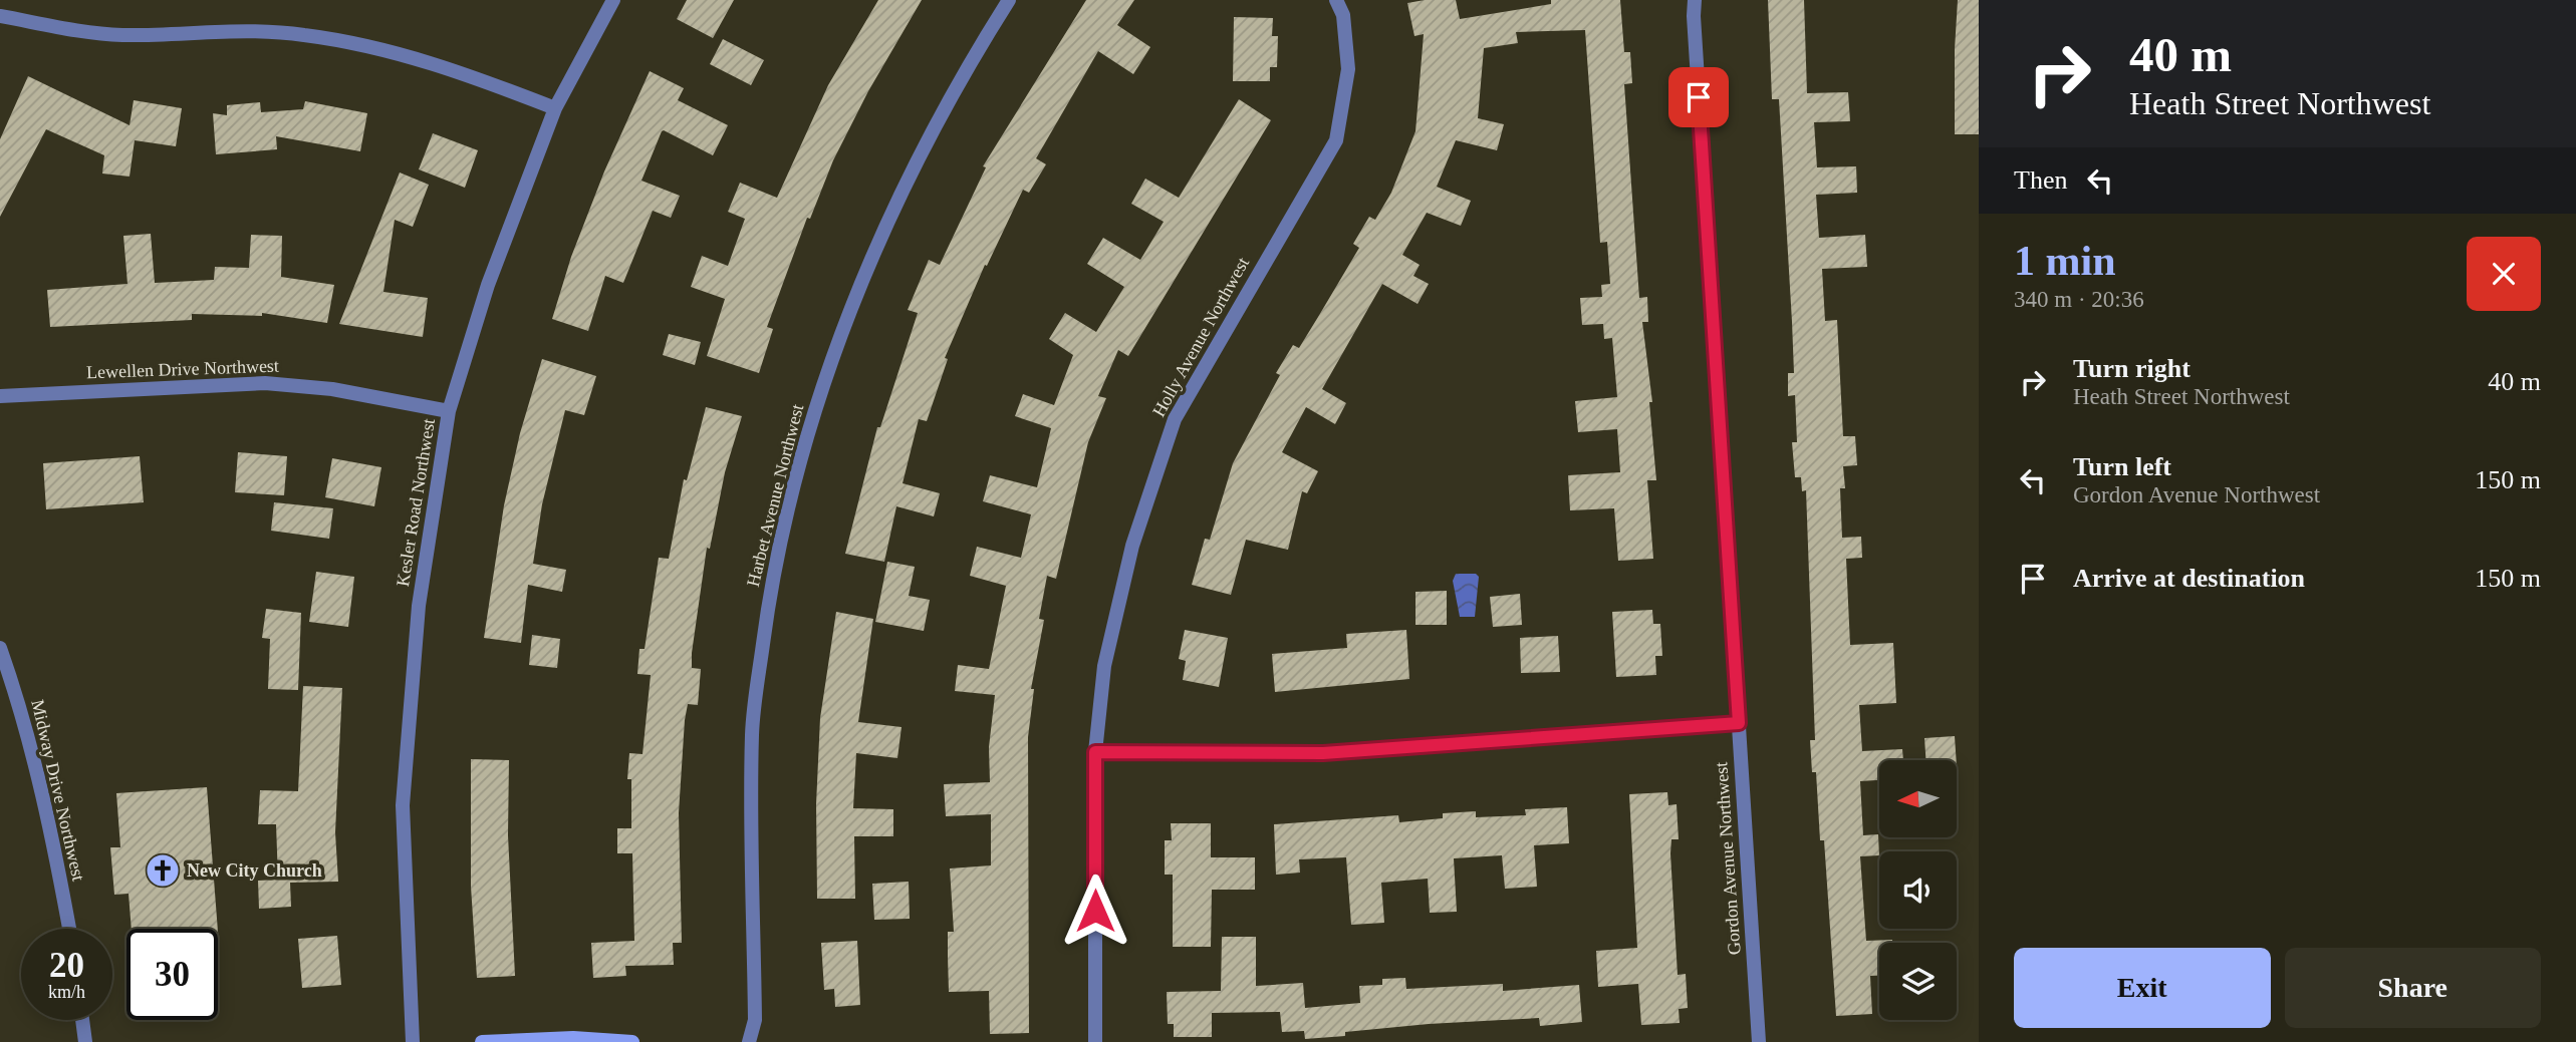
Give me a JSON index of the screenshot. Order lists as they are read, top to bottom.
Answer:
{
  "streets": {
    "street": [
      "Holly Avenue Northwest",
      "Lewellen Drive Northwest",
      "Harbet Avenue Northwest",
      "Kesler Road Northwest",
      "Midway Drive Northwest",
      "Gordon Avenue Northwest"
    ]
  },
  "crossings": [
    ["Lewellen Drive Northwest", "Kesler Road Northwest"]
  ],
  "places": {
    "church": ["New City Church"]
  },
  "north": "left",
  "page": {
    "turn": ["40 m", "Heath Street Northwest"],
    "then": "Then",
    "heading": ["1 min", "340 m · 20:36"],
    "list": [
      {
        "name": "Turn right",
        "note": "Heath Street Northwest",
        "value": "40 m"
      },
      {
        "name": "Turn left",
        "note": "Gordon Avenue Northwest",
        "value": "150 m"
      },
      {
        "name": "Arrive at destination",
        "value": "150 m"
      }
    ],
    "speed": "20 km/h",
    "limit": "30",
    "buttons": ["Exit", "Share"]
  }
}
